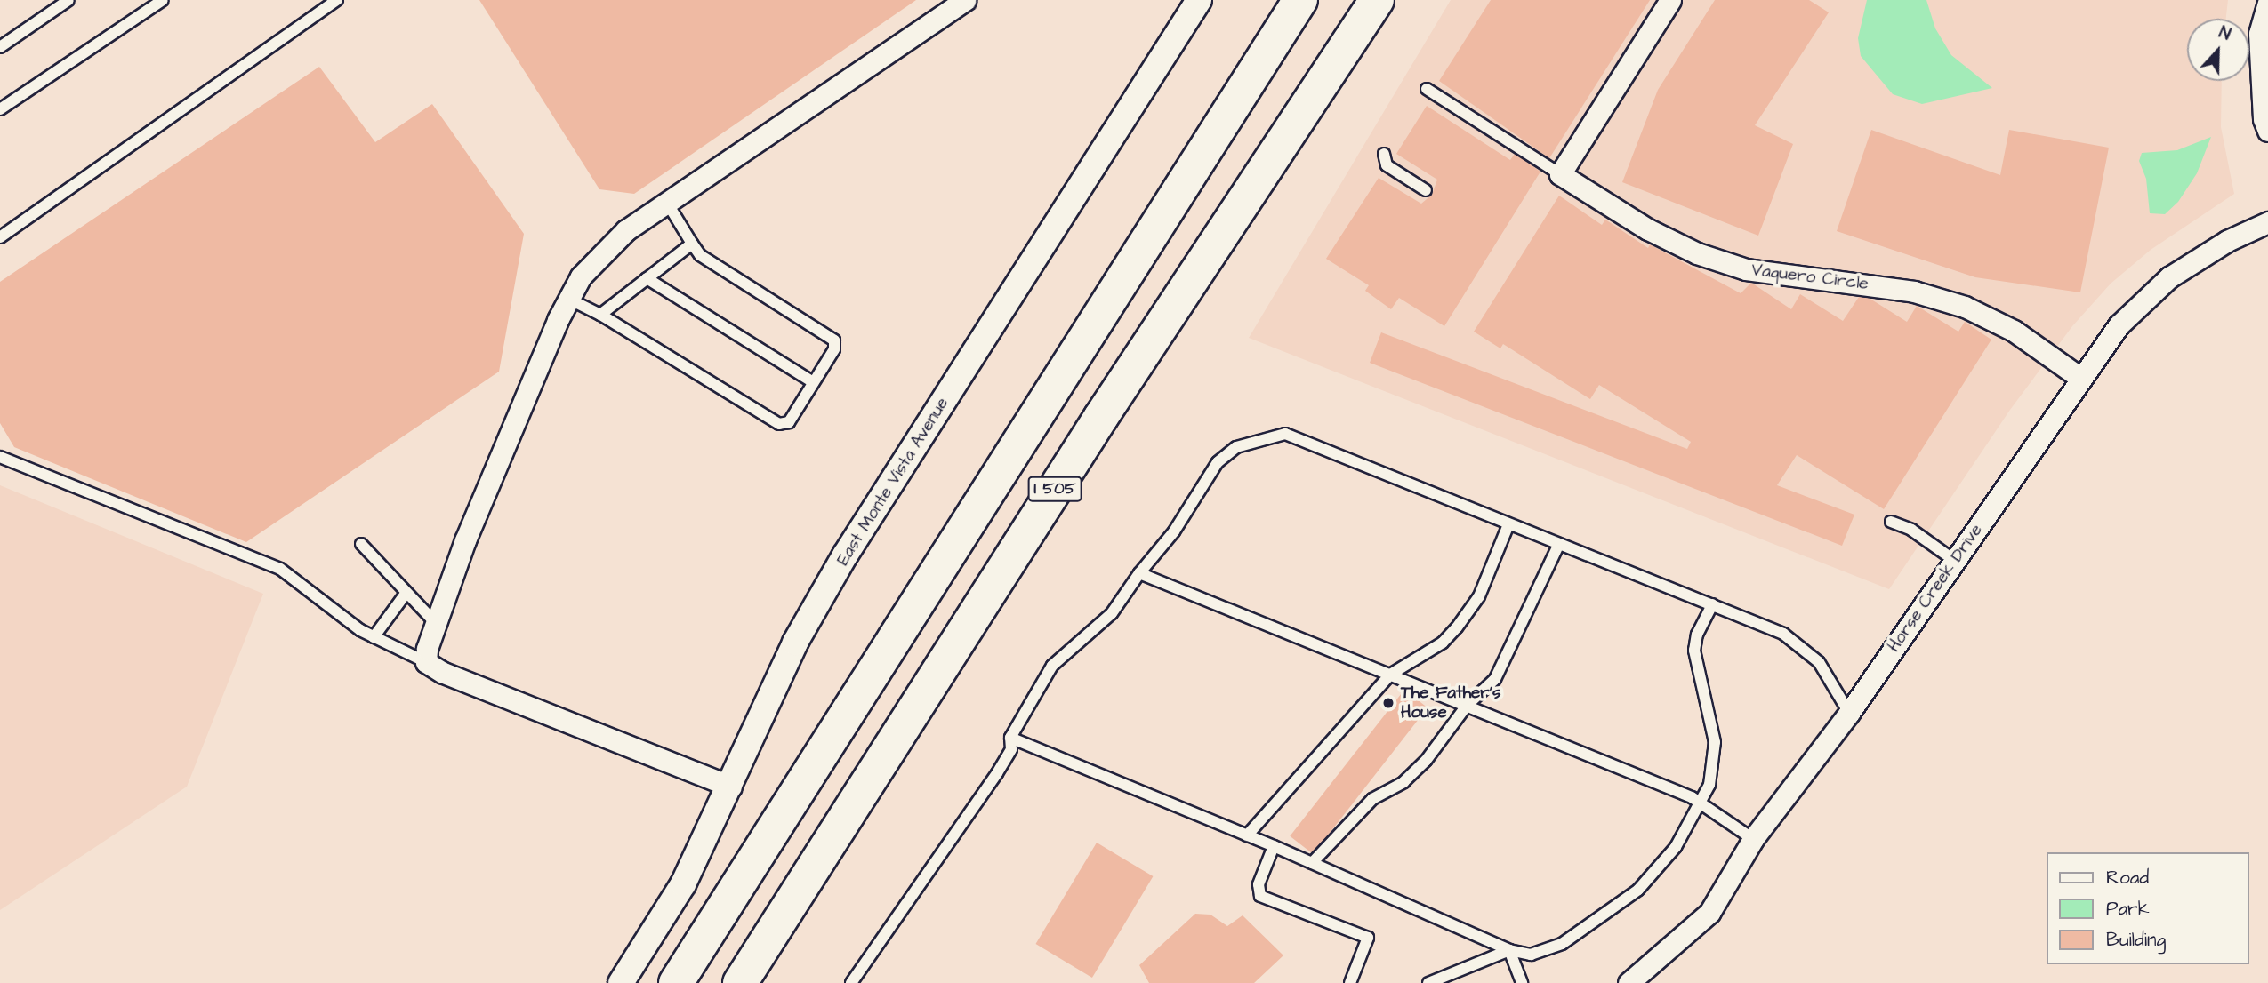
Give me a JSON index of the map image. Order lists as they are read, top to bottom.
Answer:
{
  "streets": {
    "highway": ["I 505"],
    "street": ["Vaquero Circle", "East Monte Vista Avenue", "Horse Creek Drive"]
  },
  "crossings": [
    ["Vaquero Circle", "Horse Creek Drive"]
  ],
  "places": ["The Father's House"],
  "legend": ["Road", "Park", "Building"],
  "north": "top"
}
